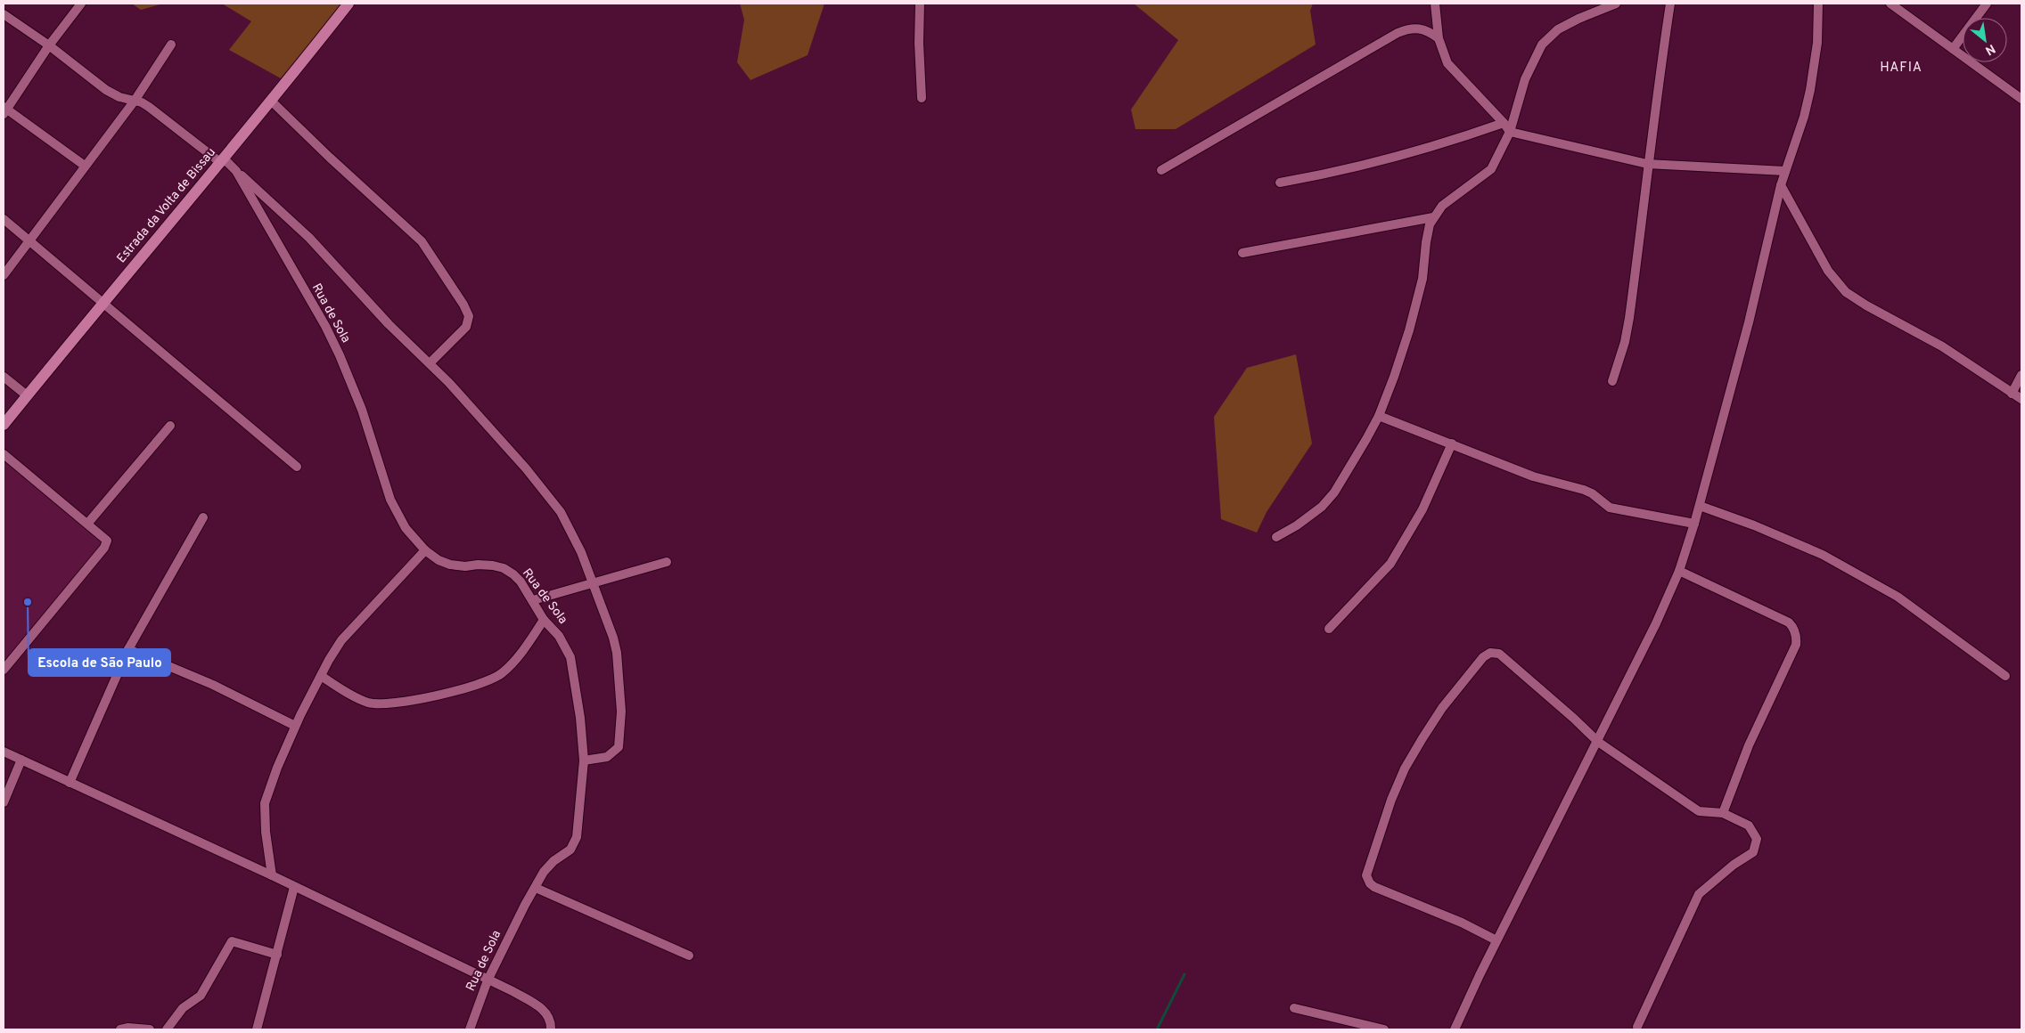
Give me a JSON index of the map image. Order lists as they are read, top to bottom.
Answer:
{
  "streets": {
    "main road": ["Estrada da Volta de Bissau"],
    "street": ["Rua de Sola"]
  },
  "crossings": [
    ["Estrada da Volta de Bissau", "Rua de Sola"]
  ],
  "districts": ["HAFIA"],
  "places": ["Escola de São Paulo"],
  "north": "bottom right"
}
